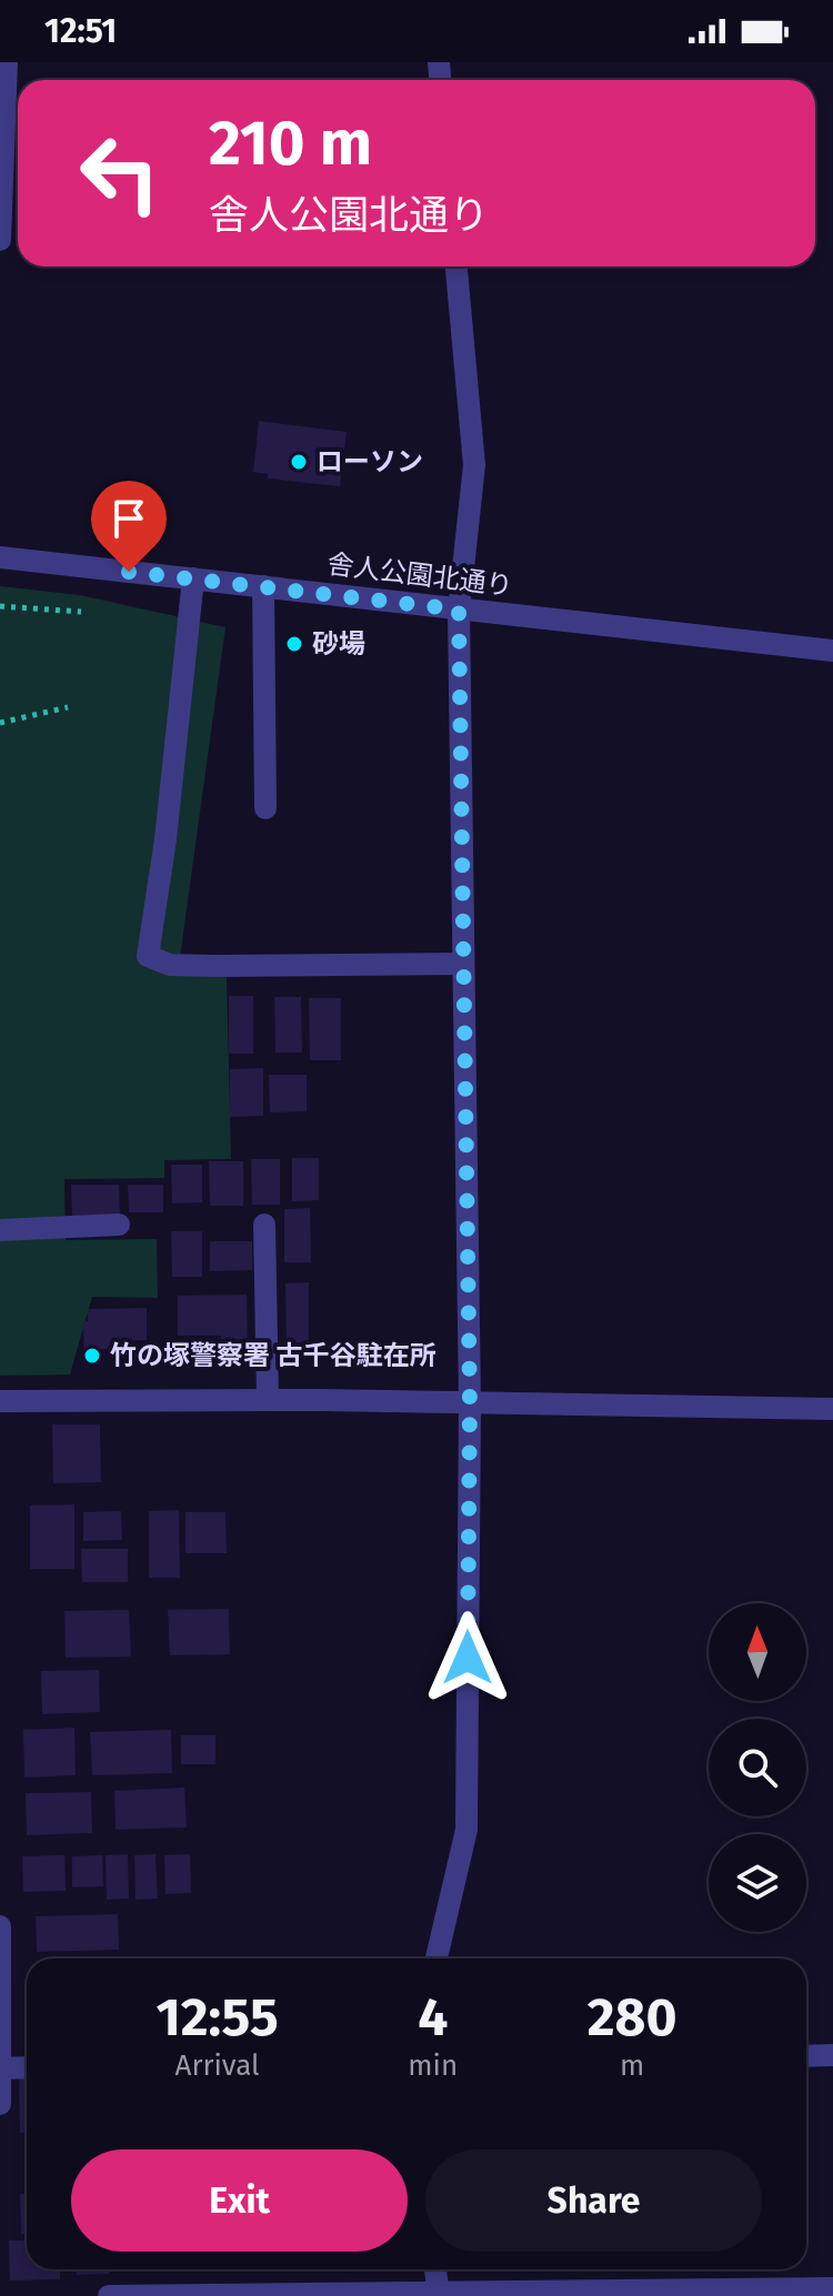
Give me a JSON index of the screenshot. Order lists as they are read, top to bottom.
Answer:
{
  "streets": {
    "street": ["舎人公園北通り"]
  },
  "places": ["ローソン", "砂場", "竹の塚警察署 古千谷駐在所"],
  "north": "top",
  "page": {
    "status": "12:51",
    "turn": ["210 m", "舎人公園北通り"],
    "eta": [
      "12:55",
      "Arrival",
      "4",
      "min",
      "280",
      "m"
    ],
    "buttons": ["Exit", "Share"]
  }
}
